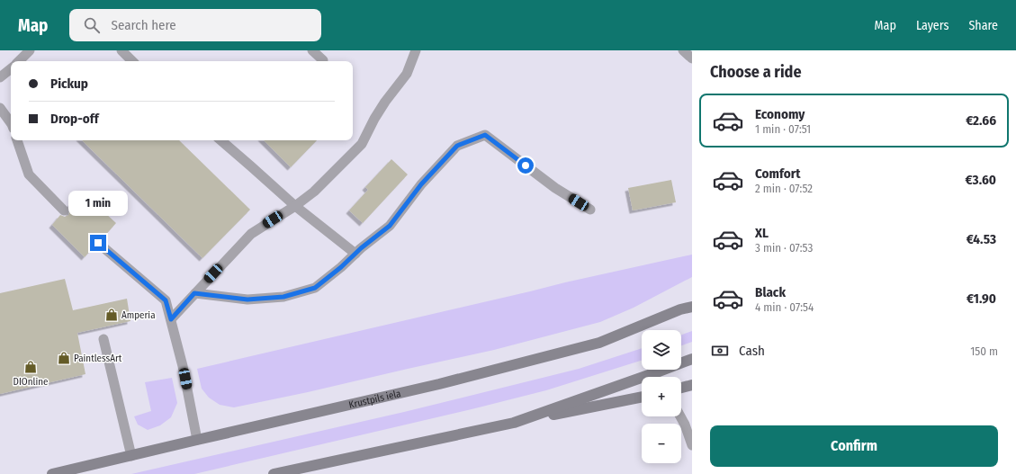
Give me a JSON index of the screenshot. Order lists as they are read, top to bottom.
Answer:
{
  "streets": {
    "main road": ["Krustpils iela"]
  },
  "places": {
    "shop": ["Amperia", "PaintlessArt", "DIOnline"]
  },
  "page": {
    "header": "Map",
    "search": "Search here",
    "nav": ["Map", "Layers", "Share"],
    "heading": "Choose a ride",
    "banner": ["Pickup", "Drop-off"],
    "list": [
      {
        "name": "Economy",
        "note": "1 min · 07:51",
        "value": "€2.66"
      },
      {
        "name": "Comfort",
        "note": "2 min · 07:52",
        "value": "€3.60"
      },
      {
        "name": "XL",
        "note": "3 min · 07:53",
        "value": "€4.53"
      },
      {
        "name": "Black",
        "note": "4 min · 07:54",
        "value": "€1.90"
      }
    ],
    "bubble": "1 min",
    "map_buttons": ["+", "−"],
    "pay": ["Cash", "150 m"],
    "buttons": "Confirm"
  }
}
